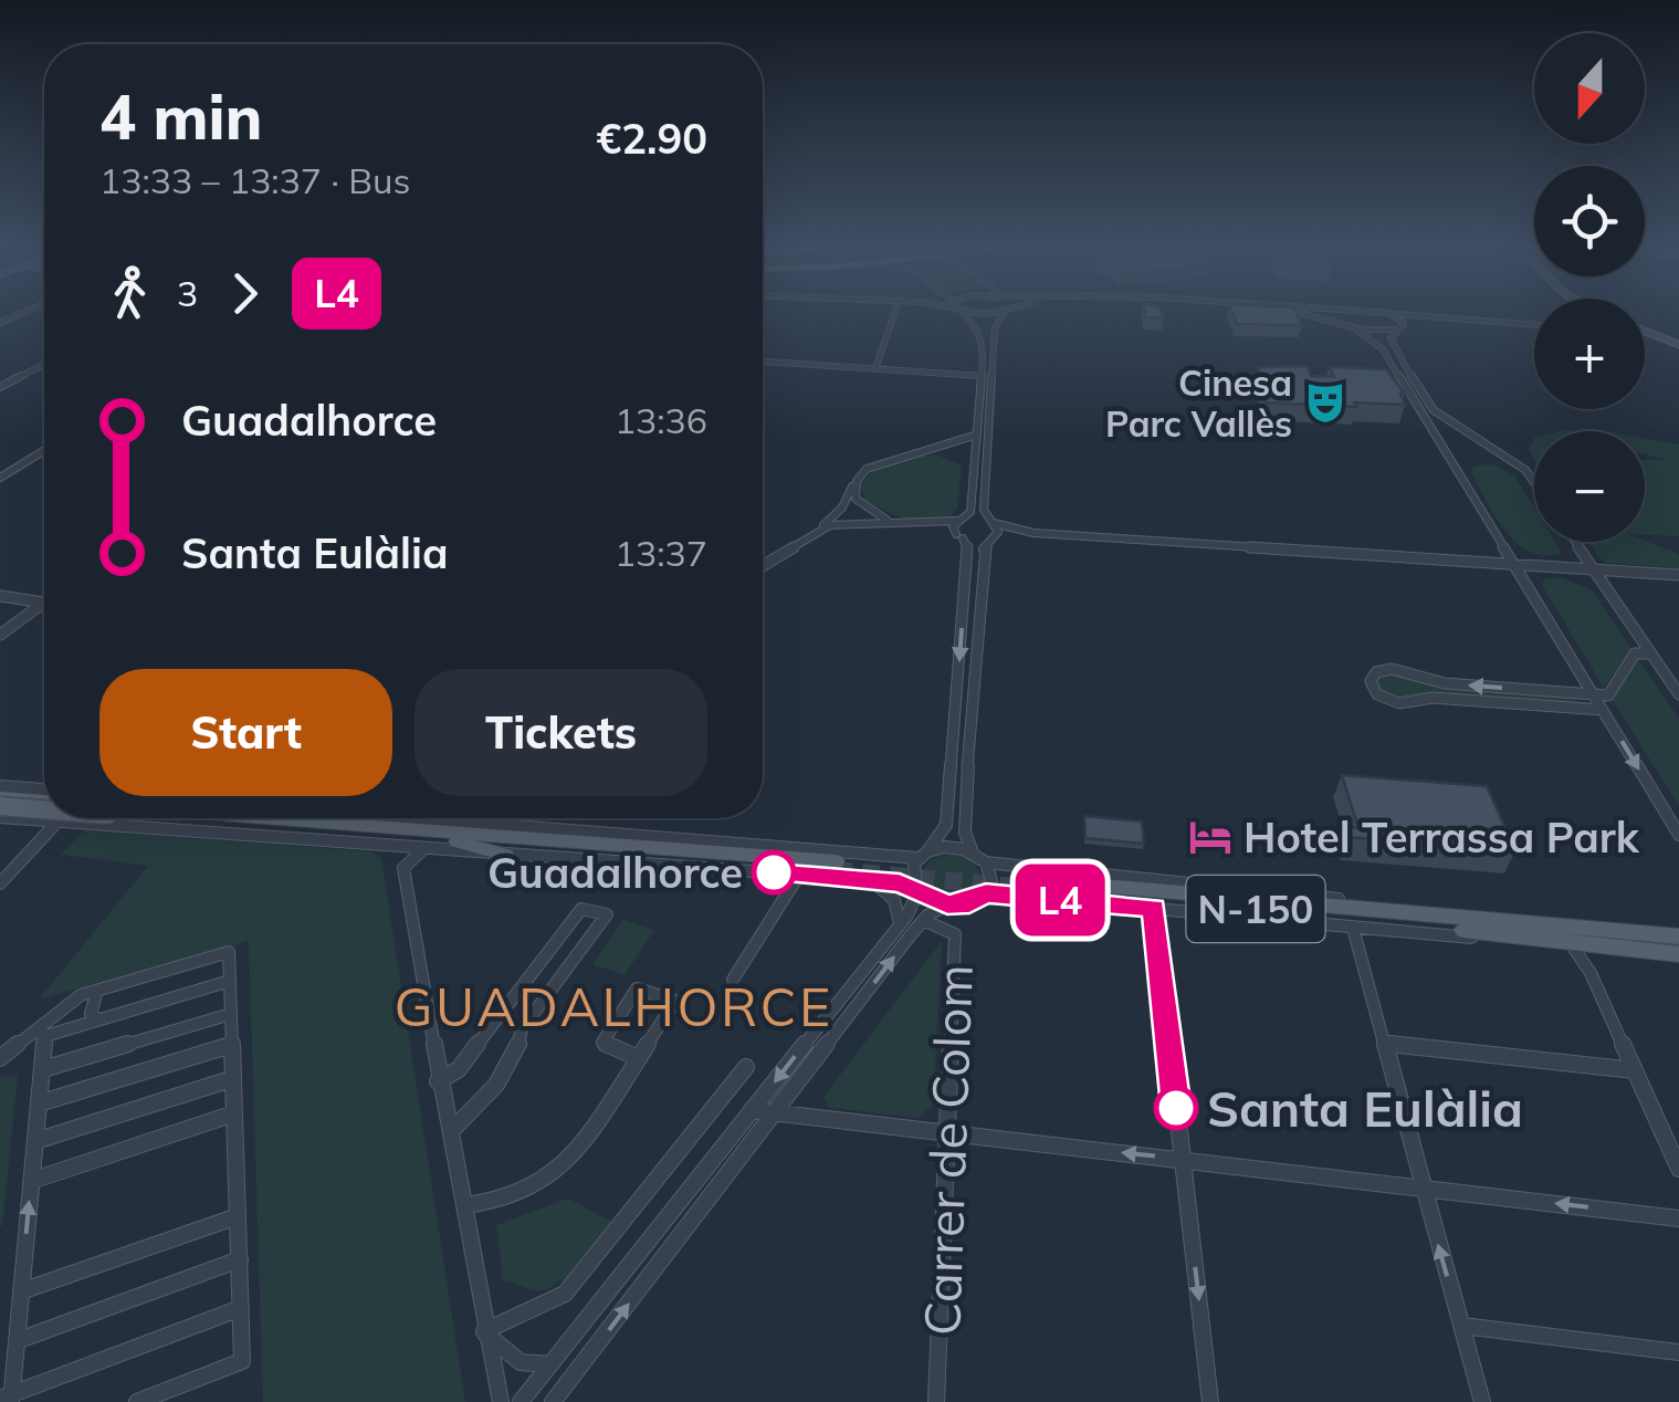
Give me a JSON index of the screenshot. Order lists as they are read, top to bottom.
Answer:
{
  "streets": {
    "main road": ["N-150"],
    "street": ["Carrer de Colom"]
  },
  "districts": ["GUADALHORCE"],
  "places": {
    "theatre": ["Cinesa Parc Vallès"],
    "hotel": ["Hotel Terrassa Park"],
    "other": ["Guadalhorce", "Santa Eulàlia"]
  },
  "lines": ["bus line L4"],
  "north": "bottom",
  "page": {
    "on_map": "L4",
    "map_buttons": ["+", "−"],
    "heading": ["4 min", "13:33 – 13:37 · Bus", "€2.90"],
    "legs": ["3", "L4"],
    "list": [
      {
        "name": "Guadalhorce",
        "value": "13:36"
      },
      {
        "name": "Santa Eulàlia",
        "value": "13:37"
      }
    ],
    "buttons": ["Start", "Tickets"]
  }
}
